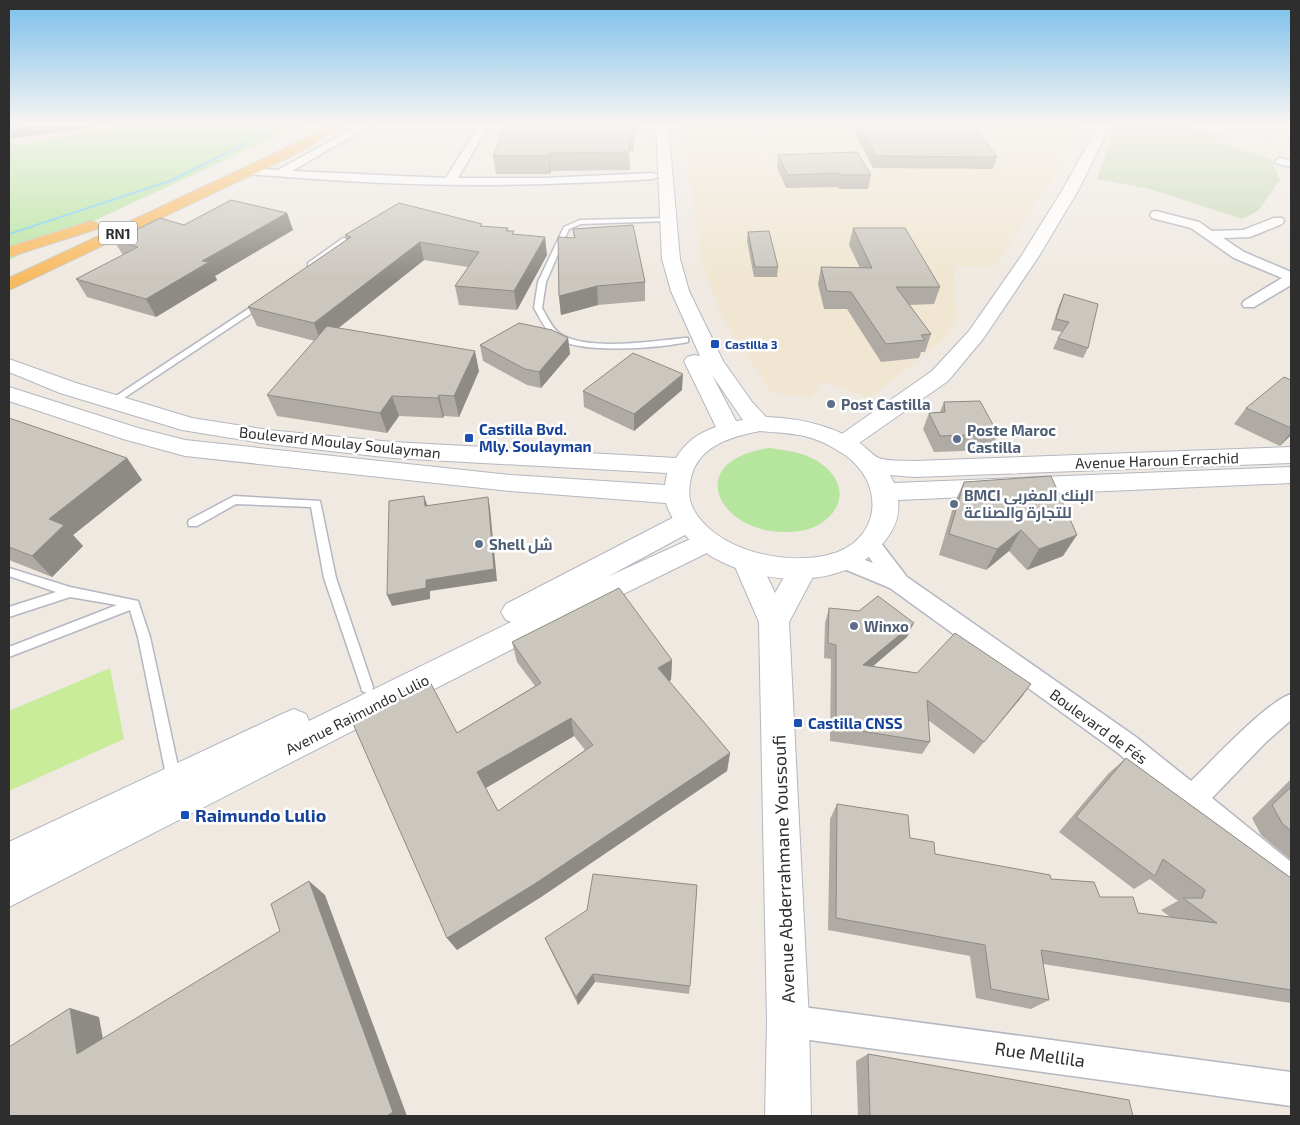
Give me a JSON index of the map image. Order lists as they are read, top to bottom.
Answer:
{
  "streets": {
    "highway": ["RN1"],
    "main road": [
      "Boulevard Moulay Soulayman",
      "Avenue Haroun Errachid",
      "Avenue Raimundo Lulio",
      "Avenue Abderrahmane Youssoufi"
    ],
    "street": ["Boulevard de Fés", "Rue Mellila"]
  },
  "crossings": [
    ["Boulevard Moulay Soulayman", "Avenue Haroun Errachid"],
    ["Boulevard Moulay Soulayman", "Avenue Raimundo Lulio"],
    ["Boulevard Moulay Soulayman", "Boulevard de Fés"],
    ["Boulevard Moulay Soulayman", "Avenue Abderrahmane Youssoufi"],
    ["Avenue Haroun Errachid", "Avenue Raimundo Lulio"],
    ["Avenue Haroun Errachid", "Boulevard de Fés"],
    ["Avenue Haroun Errachid", "Avenue Abderrahmane Youssoufi"],
    ["Avenue Raimundo Lulio", "Boulevard de Fés"],
    ["Avenue Raimundo Lulio", "Avenue Abderrahmane Youssoufi"],
    ["Boulevard de Fés", "Avenue Abderrahmane Youssoufi"],
    ["Avenue Abderrahmane Youssoufi", "Rue Mellila"]
  ],
  "places": {
    "transit": [
      "Castilla 3",
      "Castilla Bvd. Mly. Soulayman",
      "Castilla CNSS",
      "Raimundo Lulio"
    ],
    "other": [
      "Post Castilla",
      "Poste Maroc Castilla",
      "BMCI البنك المغربي للتجارة والصناعة",
      "Shell شل",
      "Winxo"
    ]
  }
}
